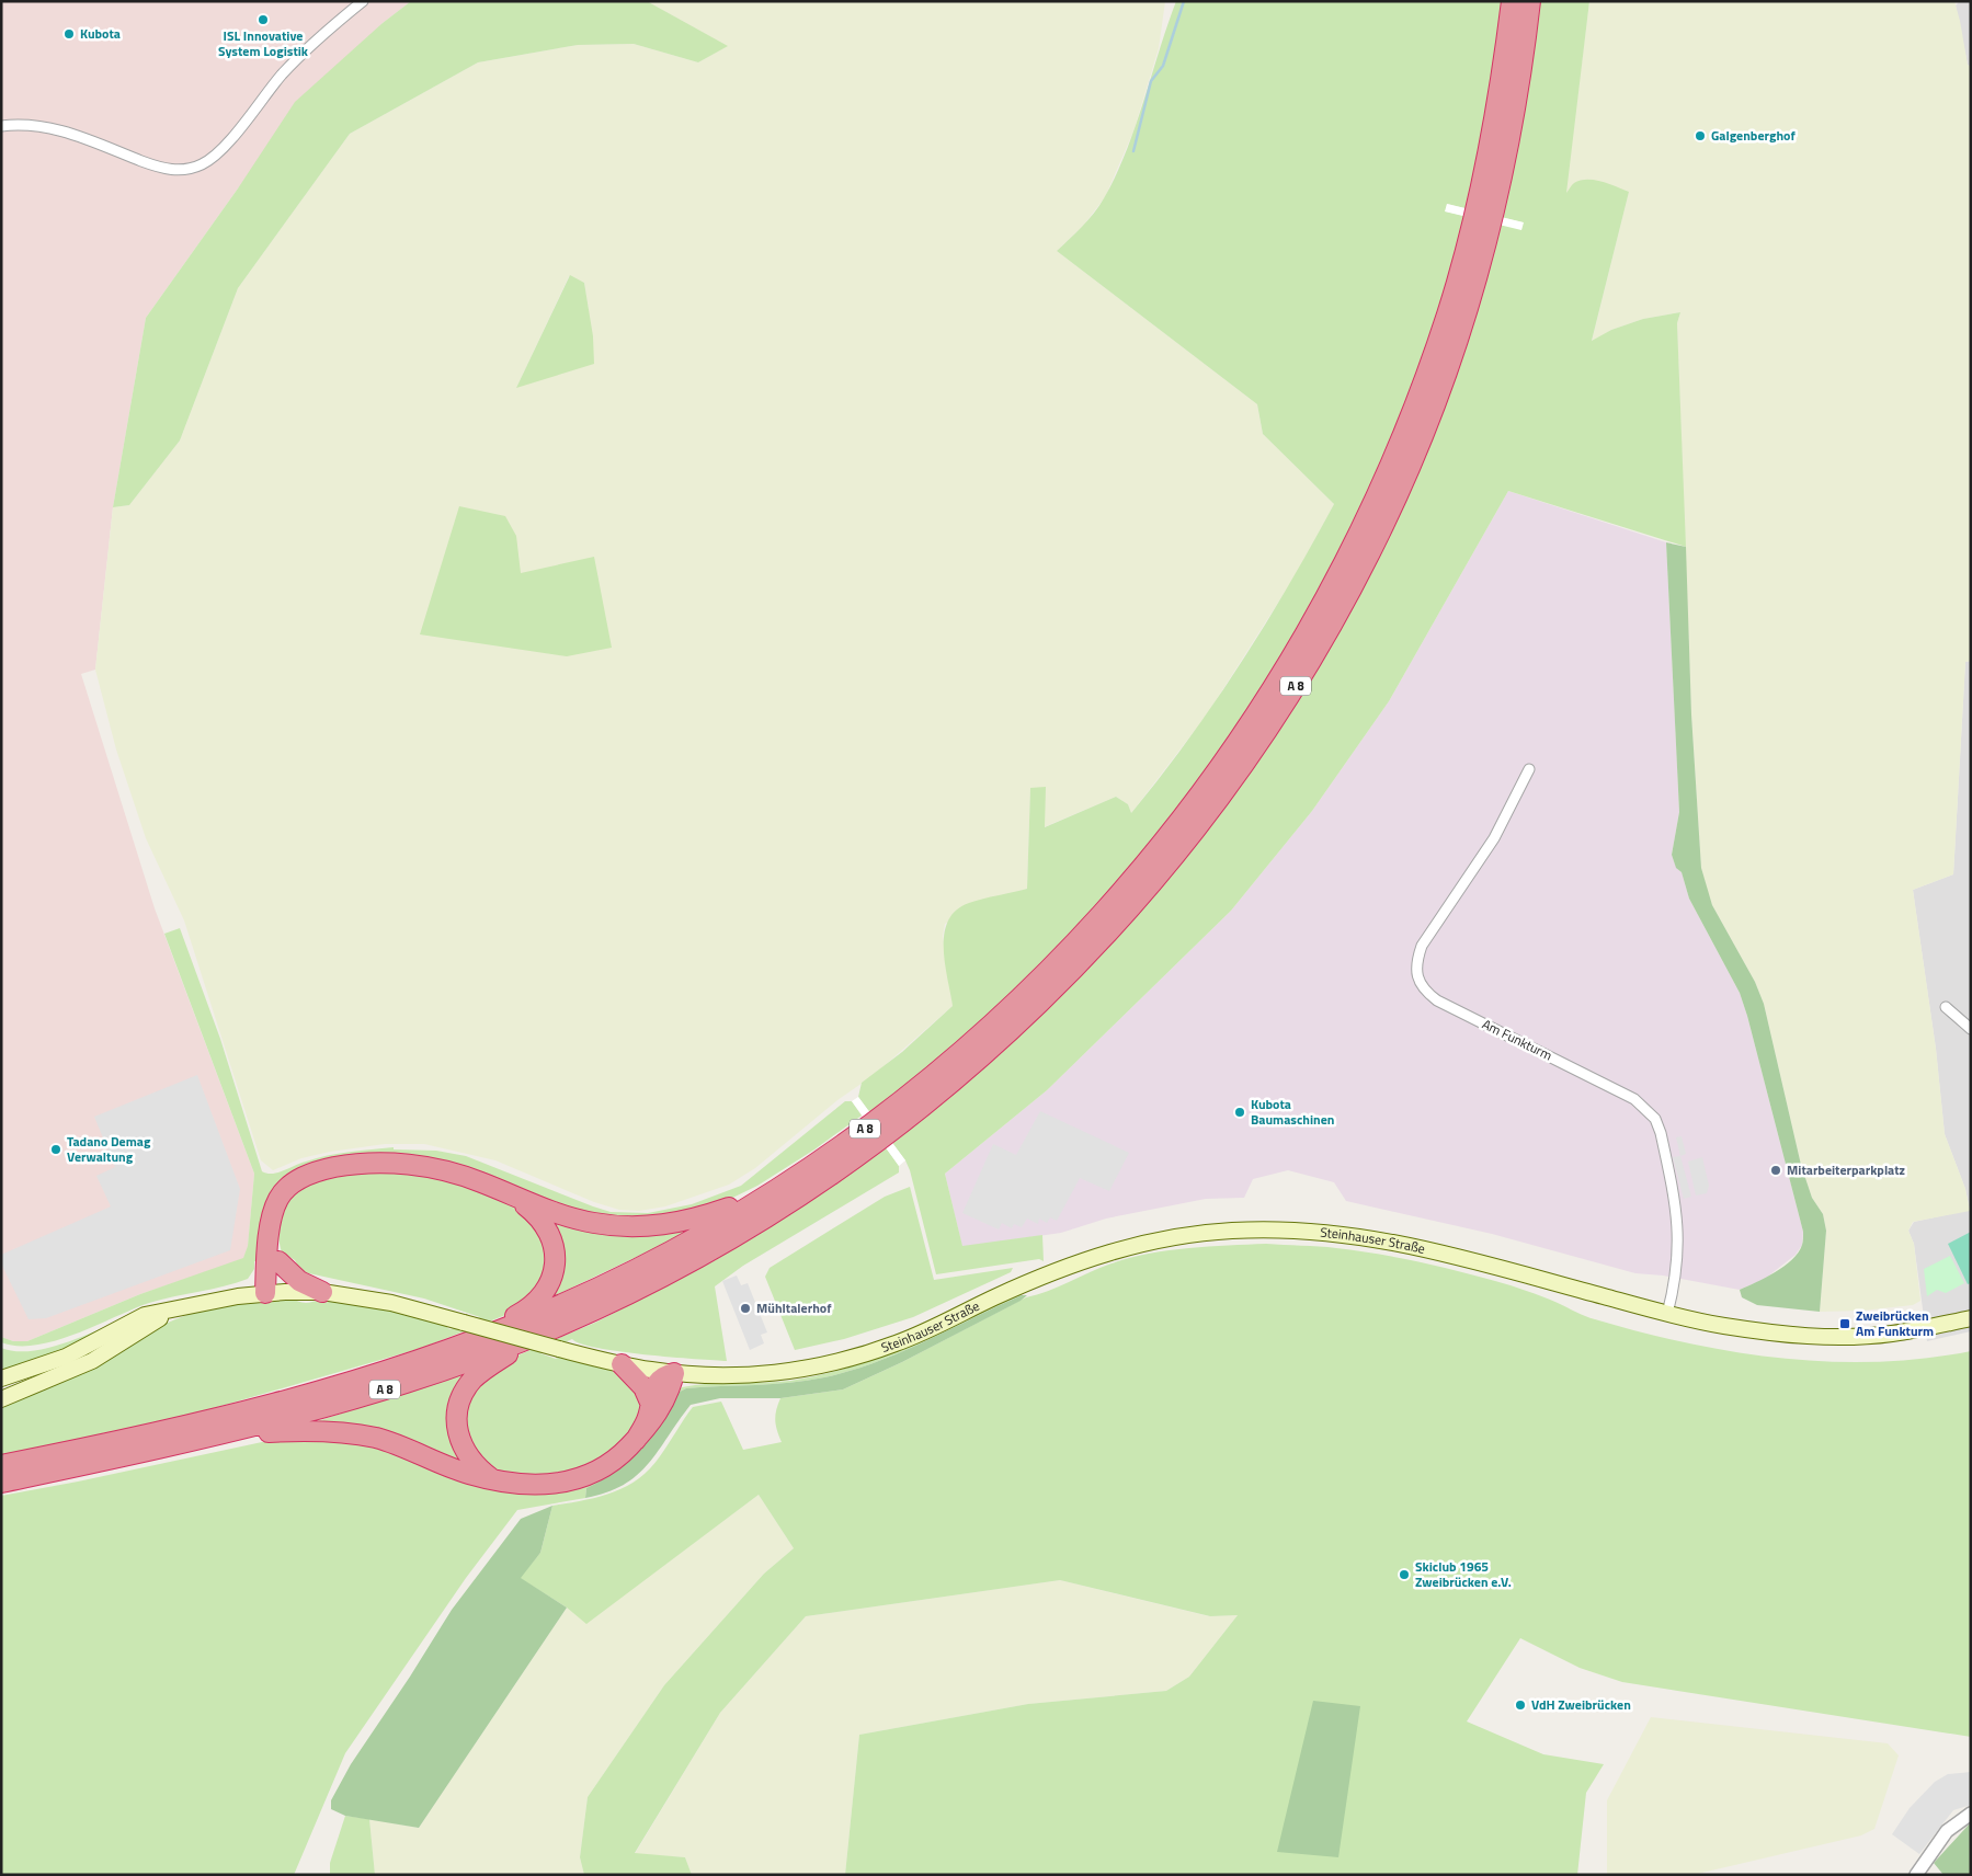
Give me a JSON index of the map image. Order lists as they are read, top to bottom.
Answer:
{
  "streets": {
    "highway": ["A 8"],
    "main road": ["Steinhauser Straße"],
    "street": ["Am Funkturm"]
  },
  "crossings": [
    ["Am Funkturm", "Steinhauser Straße"]
  ],
  "places": {
    "other": [
      "ISL Innovative System Logistik",
      "Kubota",
      "Galgenberghof",
      "Kubota Baumaschinen",
      "Tadano Demag Verwaltung",
      "Mitarbeiterparkplatz",
      "Mühltalerhof",
      "Skiclub 1965 Zweibrücken e.V.",
      "VdH Zweibrücken"
    ],
    "transit": ["Zweibrücken Am Funkturm"]
  }
}
